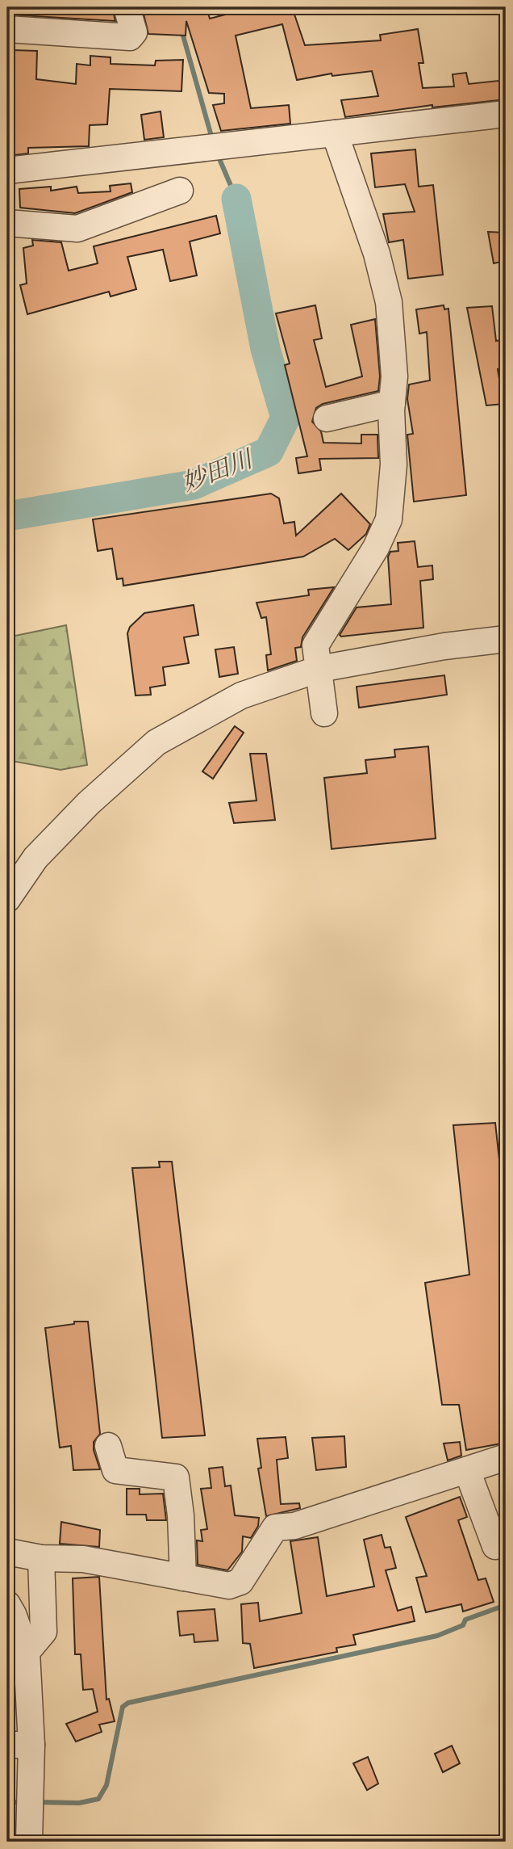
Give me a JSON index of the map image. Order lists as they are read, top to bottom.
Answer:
{
  "water": ["妙田川"]
}
